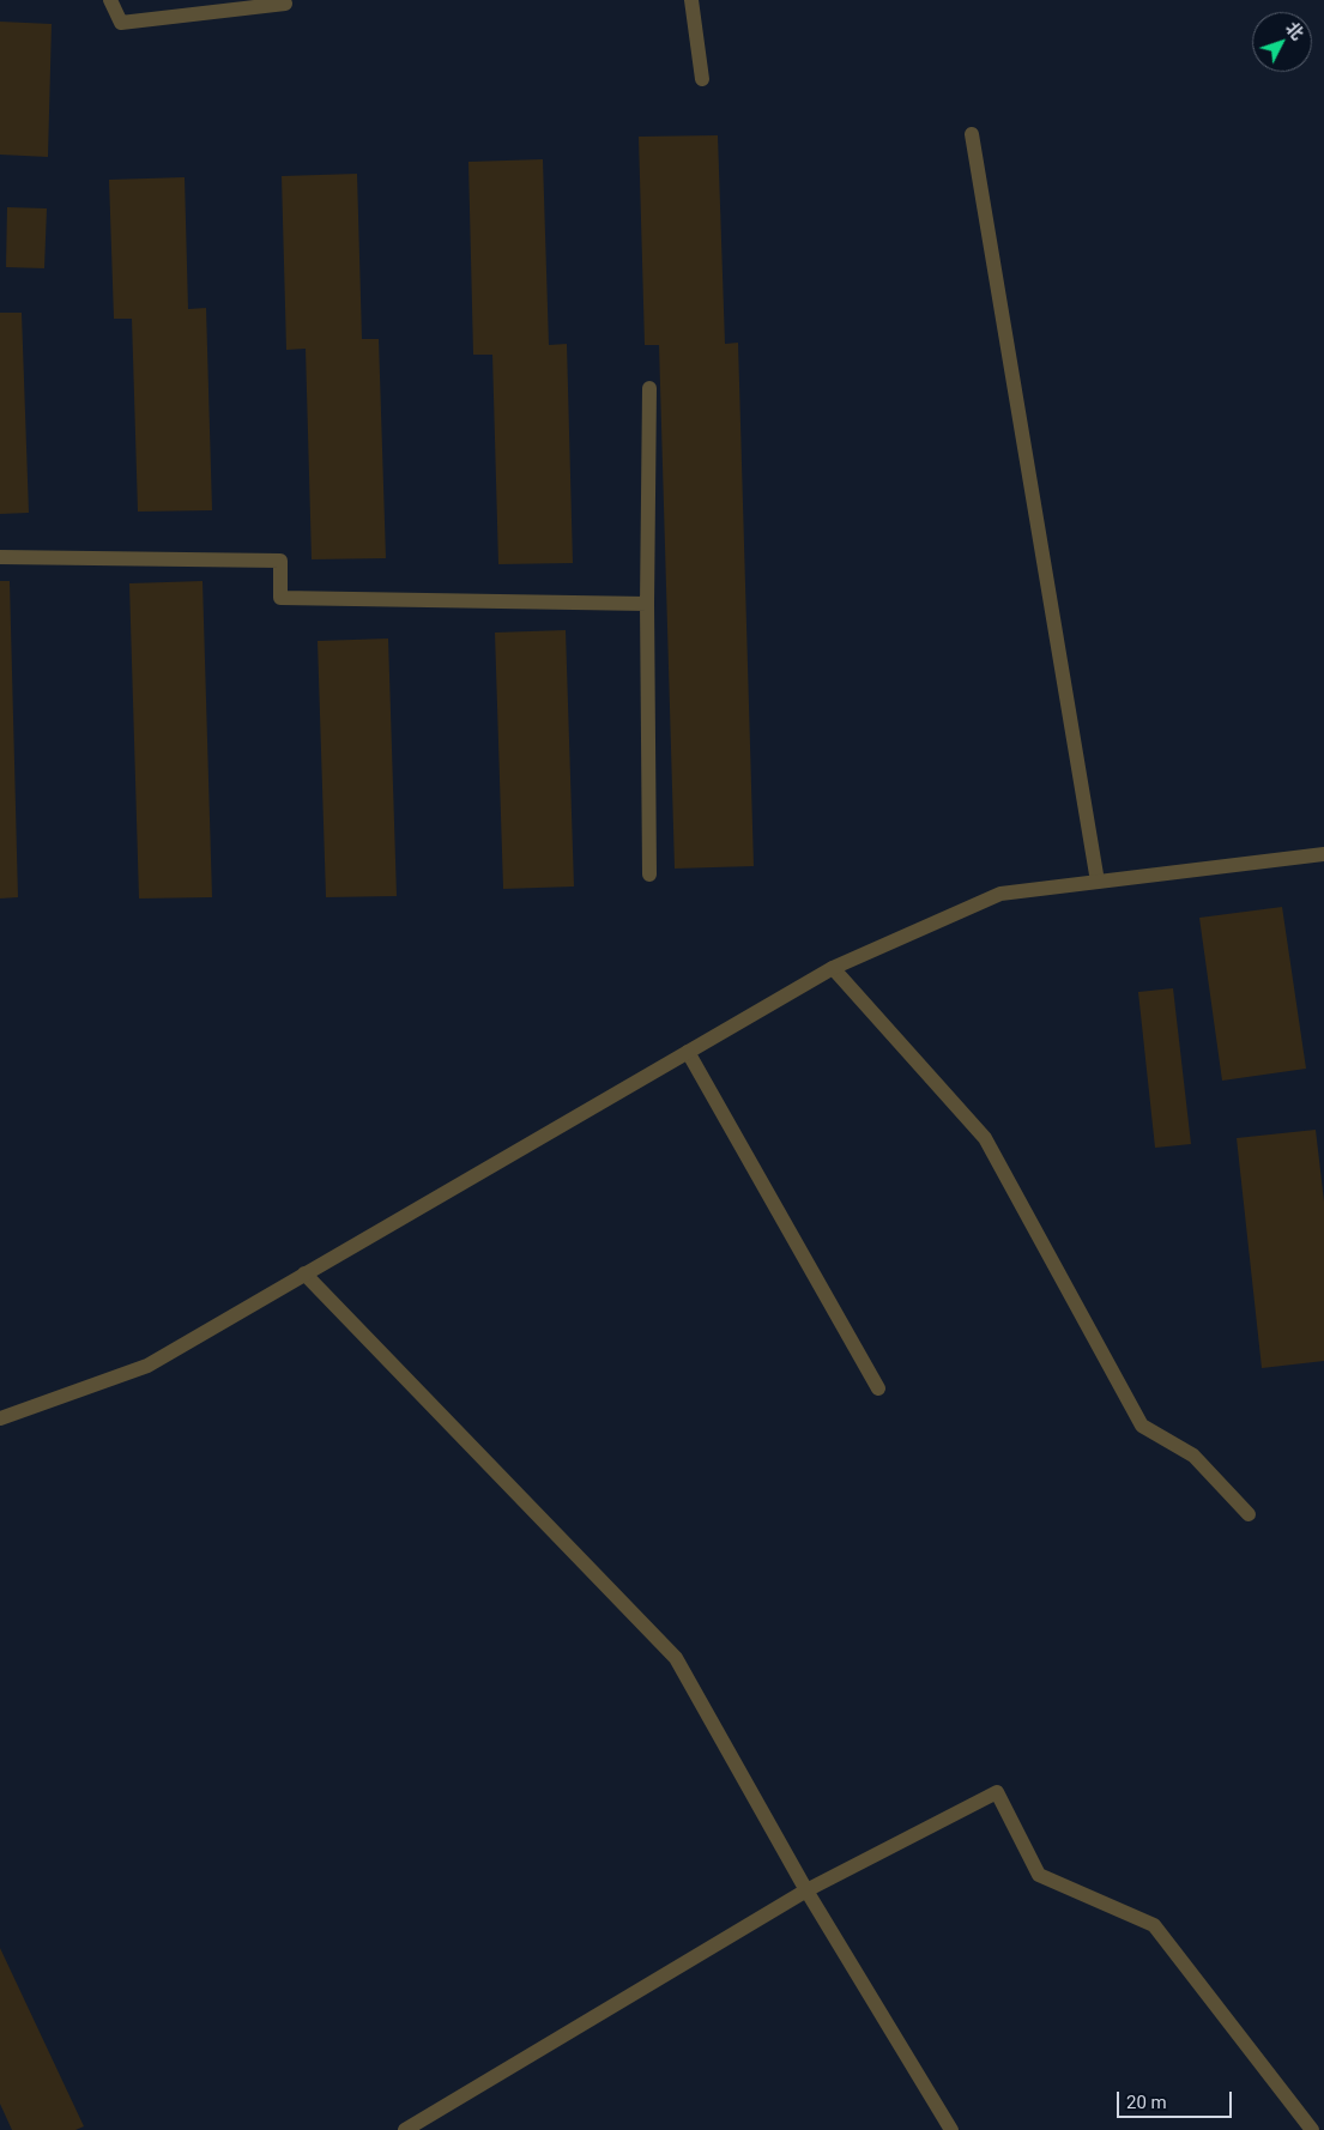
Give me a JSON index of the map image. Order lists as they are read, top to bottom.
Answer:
{
  "scale_bar": "20 m",
  "north": "top right"
}
